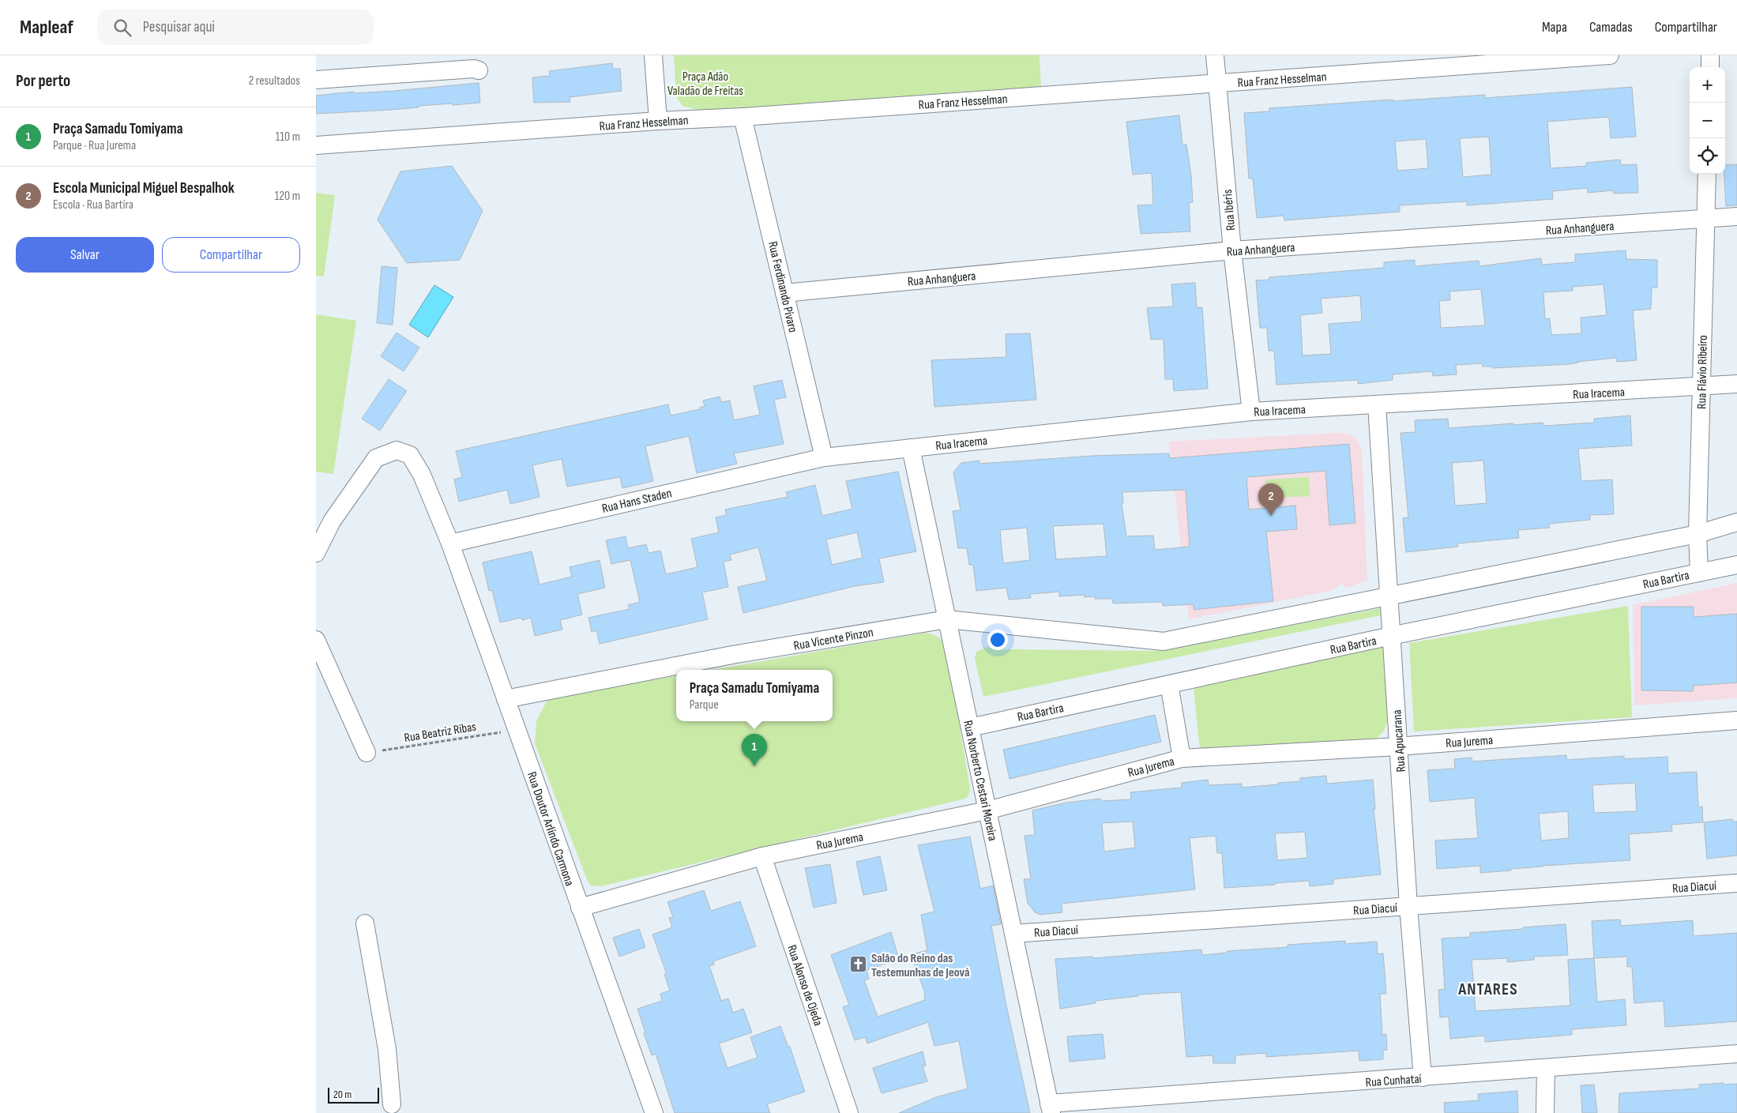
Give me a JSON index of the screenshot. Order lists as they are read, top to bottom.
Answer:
{
  "streets": {
    "street": [
      "Rua Franz Hesselman",
      "Rua Ibéris",
      "Rua Anhanguera",
      "Rua Ferdinando Pívaro",
      "Rua Flávio Ribeiro",
      "Rua Iracema",
      "Rua Hans Staden",
      "Rua Bartira",
      "Rua Vicente Pinzon",
      "Rua Apucarana",
      "Rua Jurema",
      "Rua Norberto Cestari Moreira",
      "Rua Doutor Arlindo Carmona",
      "Rua Diacuí",
      "Rua Alonso de Ojeda",
      "Rua Cunhataí"
    ],
    "path": ["Rua Beatriz Ribas"]
  },
  "crossings": [
    ["Rua Franz Hesselman", "Rua Ibéris"],
    ["Rua Franz Hesselman", "Rua Ferdinando Pívaro"],
    ["Rua Ibéris", "Rua Anhanguera"],
    ["Rua Ibéris", "Rua Iracema"],
    ["Rua Anhanguera", "Rua Ferdinando Pívaro"],
    ["Rua Anhanguera", "Rua Flávio Ribeiro"],
    ["Rua Ferdinando Pívaro", "Rua Iracema"],
    ["Rua Ferdinando Pívaro", "Rua Hans Staden"],
    ["Rua Flávio Ribeiro", "Rua Iracema"],
    ["Rua Flávio Ribeiro", "Rua Bartira"],
    ["Rua Iracema", "Rua Hans Staden"],
    ["Rua Iracema", "Rua Apucarana"],
    ["Rua Iracema", "Rua Norberto Cestari Moreira"],
    ["Rua Hans Staden", "Rua Doutor Arlindo Carmona"],
    ["Rua Bartira", "Rua Apucarana"],
    ["Rua Bartira", "Rua Norberto Cestari Moreira"],
    ["Rua Vicente Pinzon", "Rua Apucarana"],
    ["Rua Vicente Pinzon", "Rua Norberto Cestari Moreira"],
    ["Rua Vicente Pinzon", "Rua Doutor Arlindo Carmona"],
    ["Rua Beatriz Ribas", "Rua Doutor Arlindo Carmona"],
    ["Rua Apucarana", "Rua Jurema"],
    ["Rua Apucarana", "Rua Diacuí"],
    ["Rua Apucarana", "Rua Cunhataí"],
    ["Rua Jurema", "Rua Norberto Cestari Moreira"],
    ["Rua Jurema", "Rua Doutor Arlindo Carmona"],
    ["Rua Jurema", "Rua Alonso de Ojeda"],
    ["Rua Norberto Cestari Moreira", "Rua Diacuí"],
    ["Rua Norberto Cestari Moreira", "Rua Cunhataí"]
  ],
  "districts": ["ANTARES"],
  "parks": ["Praça Adão Valadão de Freitas"],
  "places": {
    "church": ["Salão do Reino das Testemunhas de Jeová"]
  },
  "scale_bar": "20 m",
  "page": {
    "header": "Mapleaf",
    "search": "Pesquisar aqui",
    "nav": ["Mapa", "Camadas", "Compartilhar"],
    "heading": ["Por perto", "2 resultados"],
    "map_buttons": ["+", "−"],
    "list": [
      {
        "mark": "1",
        "name": "Praça Samadu Tomiyama",
        "note": "Parque · Rua Jurema",
        "value": "110 m"
      },
      {
        "mark": "2",
        "name": "Escola Municipal Miguel Bespalhok",
        "note": "Escola · Rua Bartira",
        "value": "120 m"
      }
    ],
    "buttons": ["Salvar", "Compartilhar"],
    "pins": ["2", "1"],
    "popup": ["Praça Samadu Tomiyama", "Parque"],
    "scale": "20 m"
  }
}
